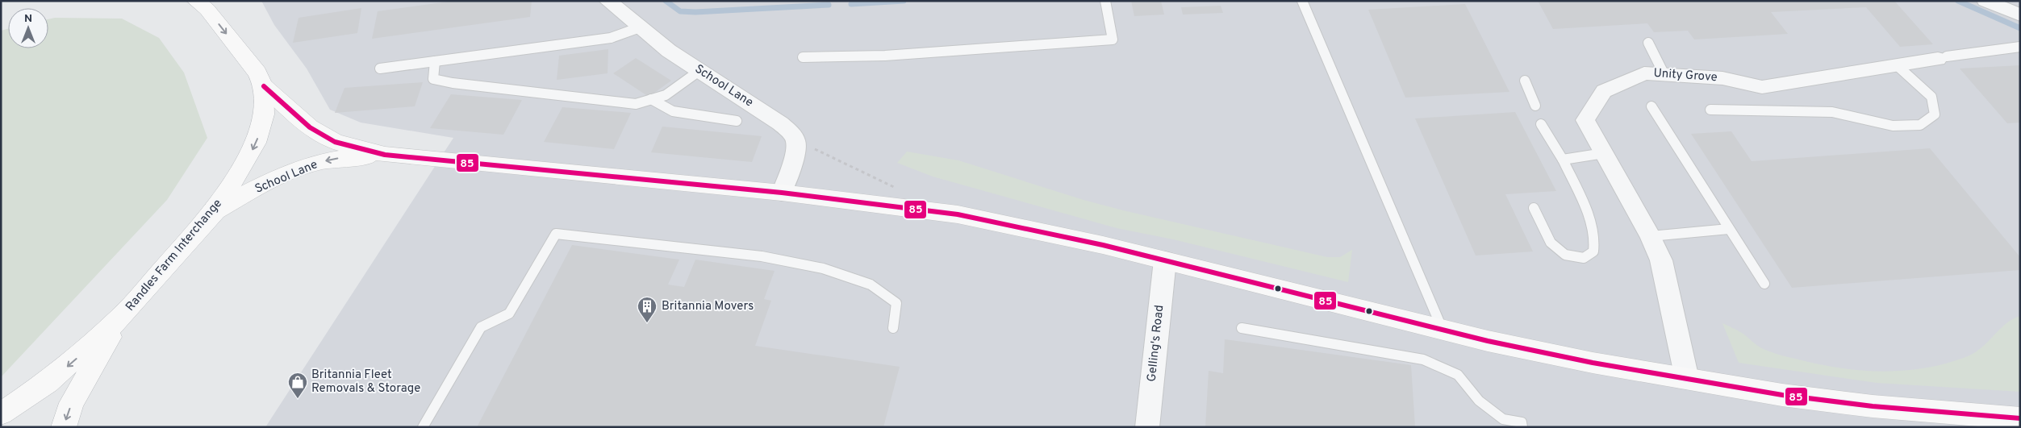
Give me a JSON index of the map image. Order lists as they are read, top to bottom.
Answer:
{
  "streets": {
    "main road": ["School Lane", "Randles Farm Interchange"],
    "street": ["Unity Grove", "Gelling's Road"]
  },
  "crossings": [
    ["Unity Grove", "School Lane"],
    ["School Lane", "Randles Farm Interchange"],
    ["School Lane", "Gelling's Road"]
  ],
  "places": {
    "building": ["Britannia Movers"],
    "shop": ["Britannia Fleet Removals & Storage"]
  },
  "lines": ["transit line 85"],
  "north": "top"
}
